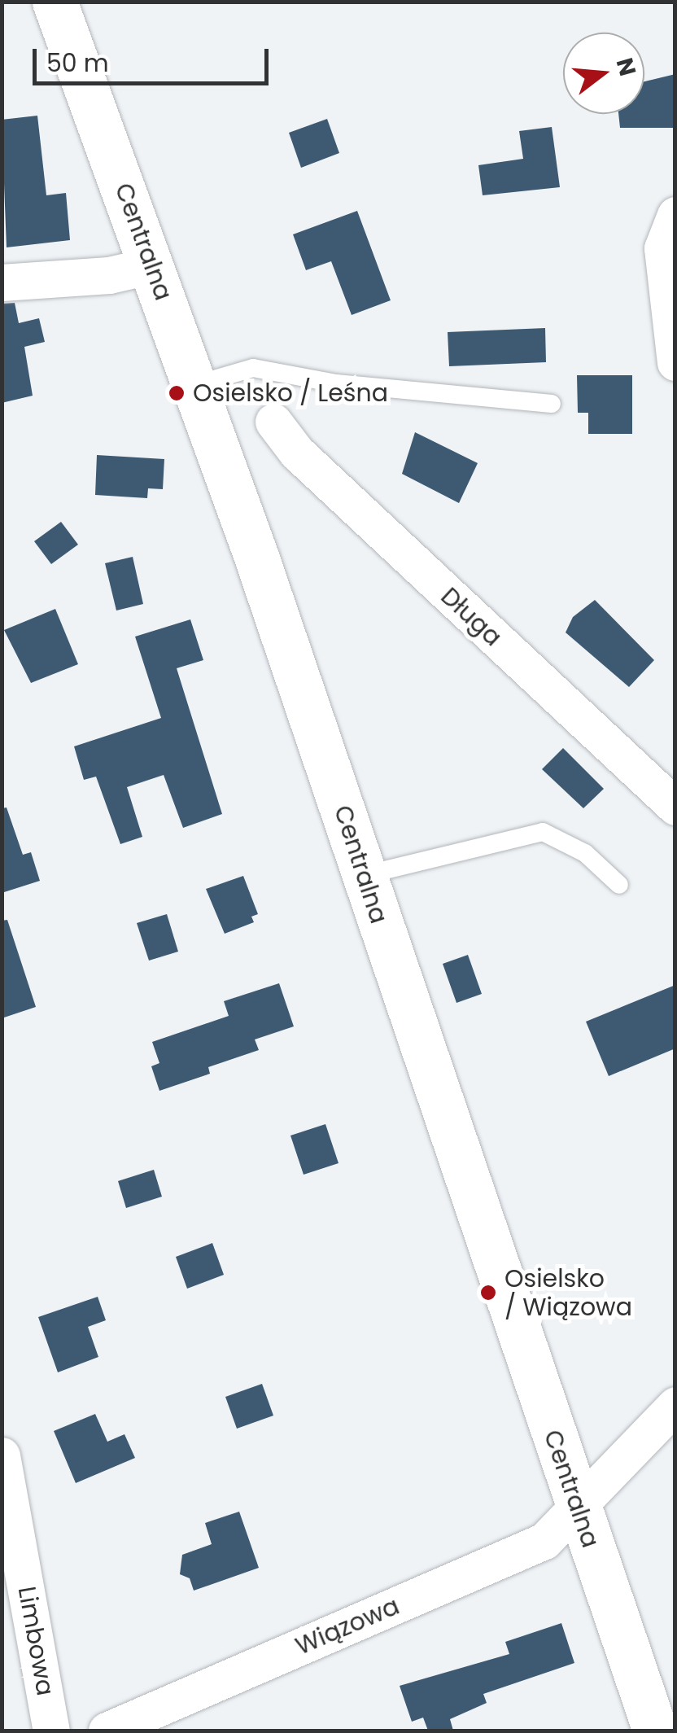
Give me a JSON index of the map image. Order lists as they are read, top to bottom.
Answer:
{
  "streets": {
    "street": [
      "Centralna",
      "Długa",
      "Wiązowa",
      "Limbowa"
    ]
  },
  "crossings": [
    ["Centralna", "Wiązowa"]
  ],
  "places": ["Osielsko / Leśna", "Osielsko / Wiązowa"],
  "scale_bar": "50 m",
  "north": "right"
}
